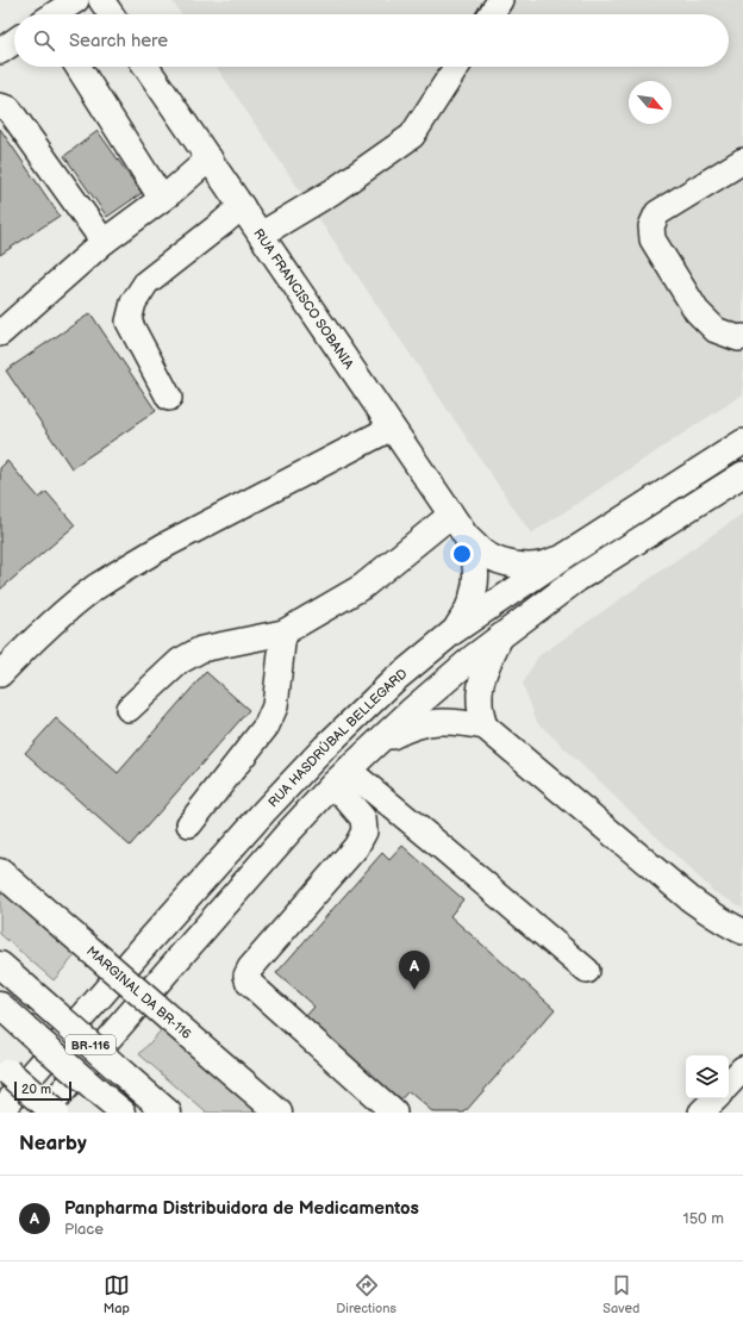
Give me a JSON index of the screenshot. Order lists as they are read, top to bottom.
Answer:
{
  "streets": {
    "main road": ["MARGINAL DA BR-116", "BR-116"],
    "street": ["RUA FRANCISCO SOBANIA", "RUA HASDRÚBAL BELLEGARD"]
  },
  "crossings": [
    ["RUA FRANCISCO SOBANIA", "RUA HASDRÚBAL BELLEGARD"]
  ],
  "scale_bar": "20 m",
  "north": "bottom right",
  "page": {
    "search": "Search here",
    "pins": "A",
    "scale": "20 m",
    "heading": "Nearby",
    "list": [
      {
        "mark": "A",
        "name": "Panpharma Distribuidora de Medicamentos",
        "note": "Place",
        "value": "150 m"
      }
    ],
    "nav": ["Map", "Directions", "Saved"]
  }
}
